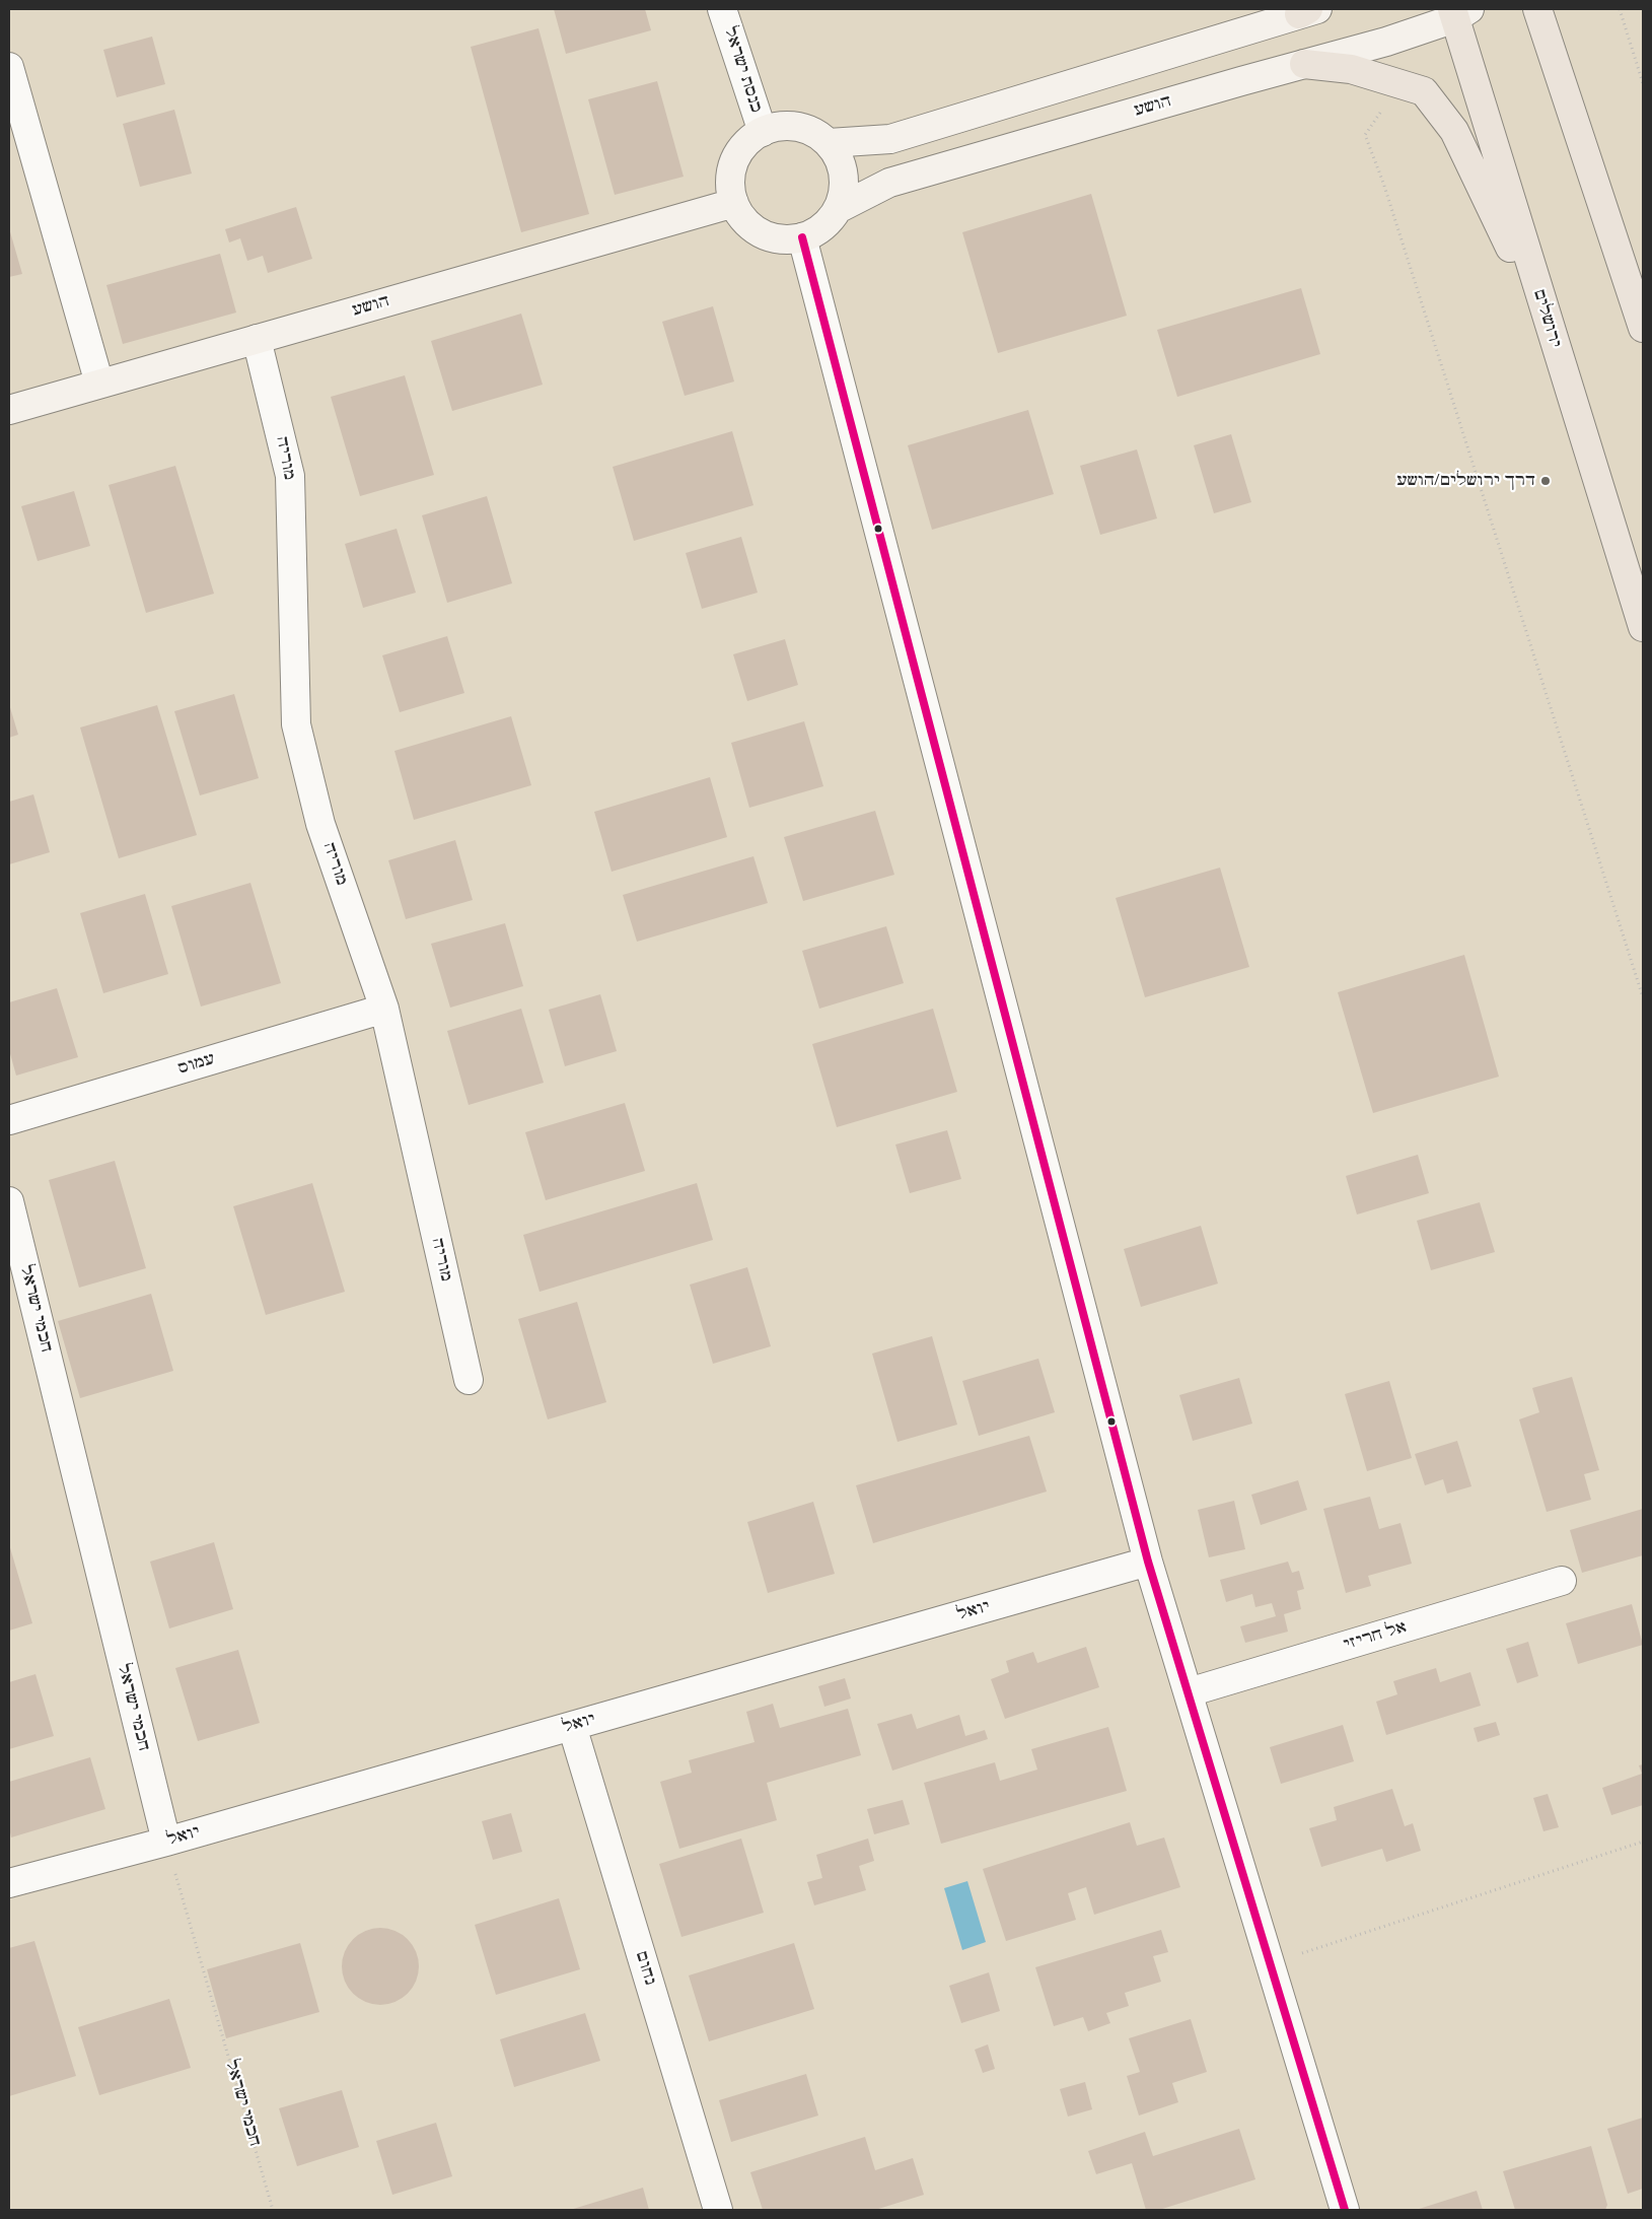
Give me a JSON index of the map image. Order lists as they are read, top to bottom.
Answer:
{
  "streets": {
    "highway": ["ירושלים"],
    "street": [
      "כנסת ישראל",
      "הושע",
      "מוריה",
      "עמוס",
      "חכמי ישראל",
      "יואל",
      "אל חריזי",
      "נחום"
    ]
  },
  "crossings": [
    ["כנסת ישראל", "הושע"],
    ["הושע", "ירושלים"],
    ["הושע", "מוריה"],
    ["מוריה", "עמוס"],
    ["חכמי ישראל", "יואל"],
    ["יואל", "נחום"]
  ],
  "places": ["דרך ירושלים/הושע"]
}
